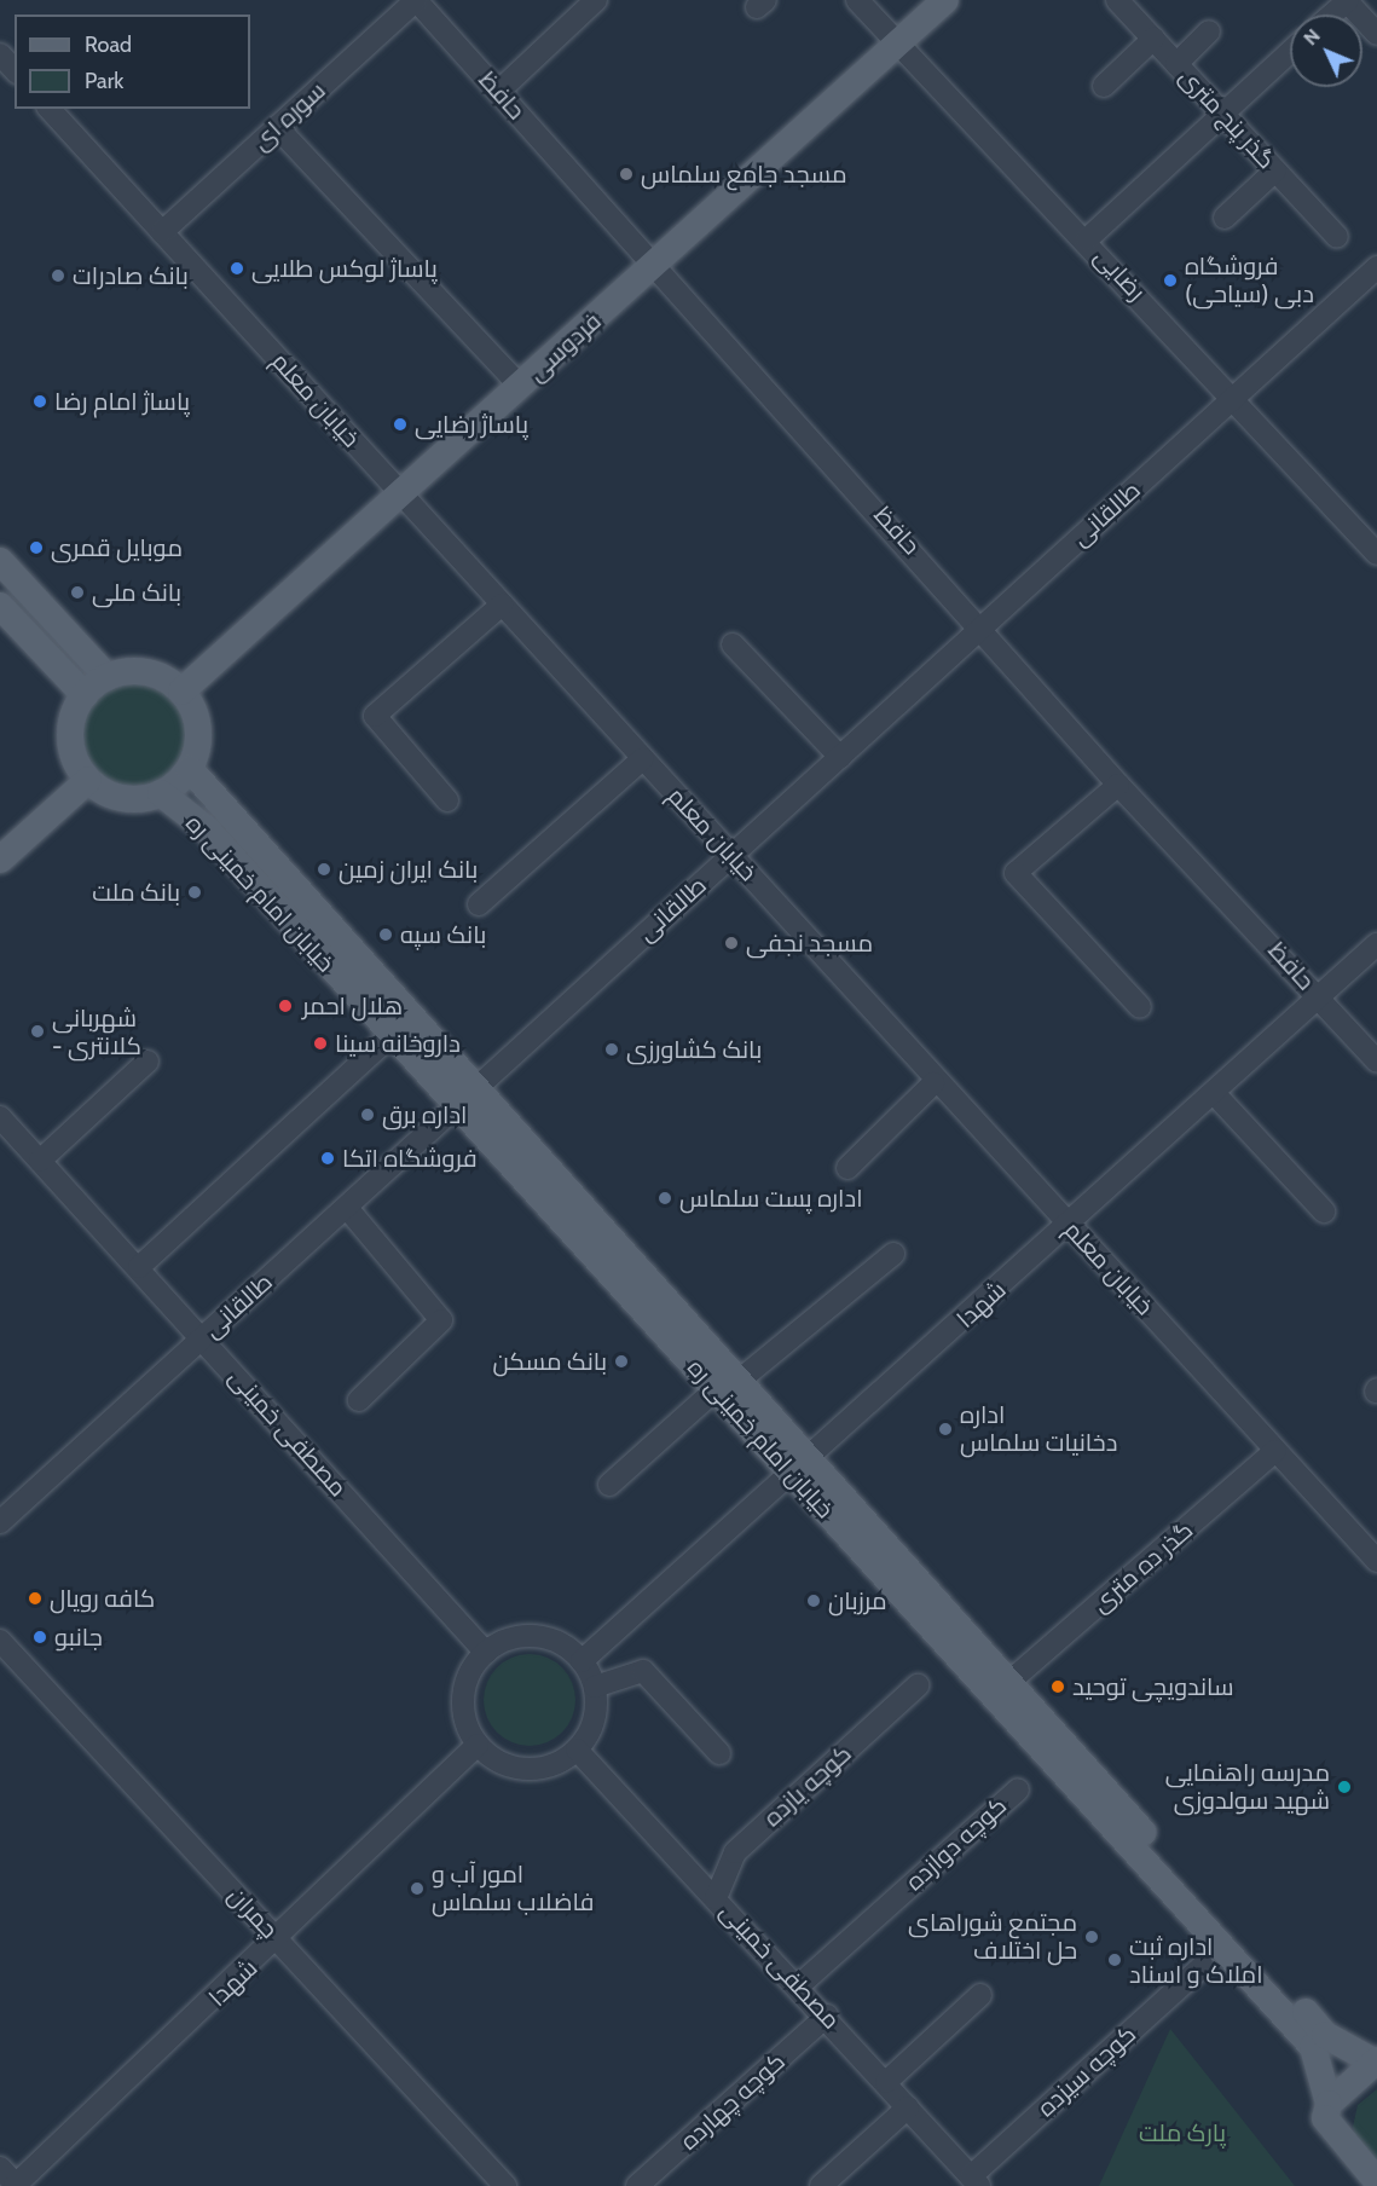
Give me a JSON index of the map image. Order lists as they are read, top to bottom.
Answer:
{
  "streets": {
    "main road": ["فردوسی", "خیابان امام خمینی ره"],
    "street": [
      "حافظ",
      "سوره ای",
      "گذر پنج متری",
      "رضایی",
      "خیابان معلم",
      "طالقانی",
      "شهدا",
      "مصطفی خمینی",
      "گذر ده متری",
      "کوچه یازده",
      "کوچه دوازده",
      "چمران",
      "کوچه سیزده",
      "کوچه چهارده"
    ]
  },
  "crossings": [
    ["حافظ", "سوره ای"],
    ["حافظ", "فردوسی"],
    ["حافظ", "طالقانی"],
    ["حافظ", "شهدا"],
    ["سوره ای", "خیابان معلم"],
    ["رضایی", "فردوسی"],
    ["رضایی", "طالقانی"],
    ["فردوسی", "خیابان معلم"],
    ["فردوسی", "خیابان امام خمینی ره"],
    ["خیابان معلم", "طالقانی"],
    ["خیابان معلم", "شهدا"],
    ["خیابان معلم", "گذر ده متری"],
    ["طالقانی", "خیابان امام خمینی ره"],
    ["طالقانی", "مصطفی خمینی"],
    ["خیابان امام خمینی ره", "شهدا"],
    ["خیابان امام خمینی ره", "گذر ده متری"],
    ["شهدا", "مصطفی خمینی"],
    ["شهدا", "چمران"],
    ["مصطفی خمینی", "کوچه یازده"],
    ["مصطفی خمینی", "کوچه دوازده"],
    ["مصطفی خمینی", "کوچه سیزده"],
    ["مصطفی خمینی", "کوچه چهارده"]
  ],
  "parks": ["پارک ملت"],
  "places": [
    "مسجد جامع سلماس",
    "پاساژ لوکس طلایی",
    "بانک صادرات",
    "فروشگاه دبی (سیاحی)",
    "پاساژ امام رضا",
    "پاساژ رضایی",
    "موبایل قمری",
    "بانک ملی",
    "بانک ایران زمین",
    "بانک ملت",
    "بانک سپه",
    "مسجد نجفی",
    "هلال احمر",
    "شهربانی - کلانتری",
    "داروخانه سینا",
    "بانک کشاورزی",
    "اداره برق",
    "فروشگاه اتکا",
    "اداره پست سلماس",
    "بانک مسکن",
    "اداره دخانیات سلماس",
    "کافه رویال",
    "مرزبان",
    "جانبو",
    "ساندویچی توحید",
    "مدرسه راهنمایی شهید سولدوزی",
    "امور آب و فاضلاب سلماس",
    "مجتمع شوراهای حل اختلاف",
    "اداره ثبت املاک و اسناد"
  ],
  "legend": ["Road", "Park"],
  "north": "top left"
}
